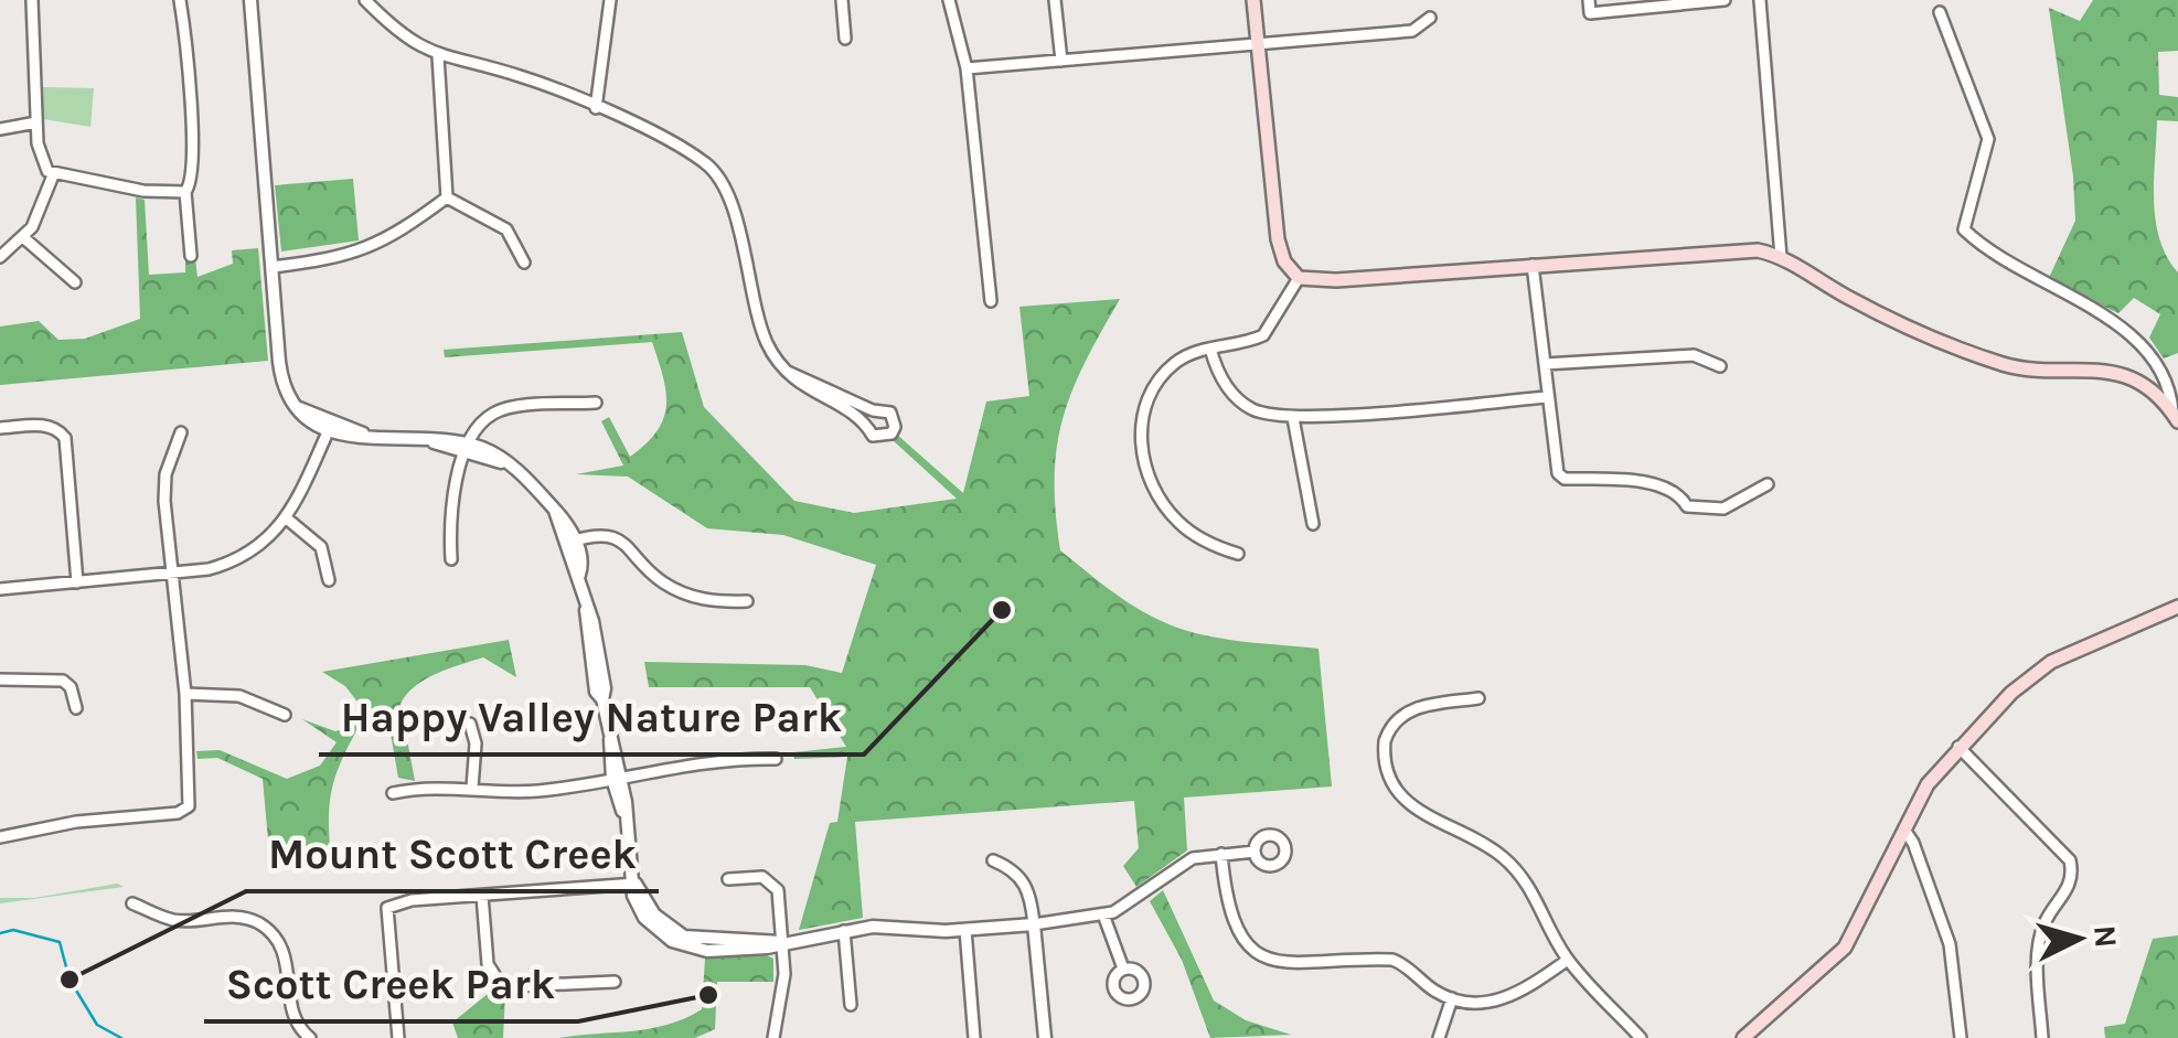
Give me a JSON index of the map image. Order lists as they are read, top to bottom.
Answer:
{
  "places": ["Happy Valley Nature Park", "Mount Scott Creek", "Scott Creek Park"],
  "north": "right"
}
